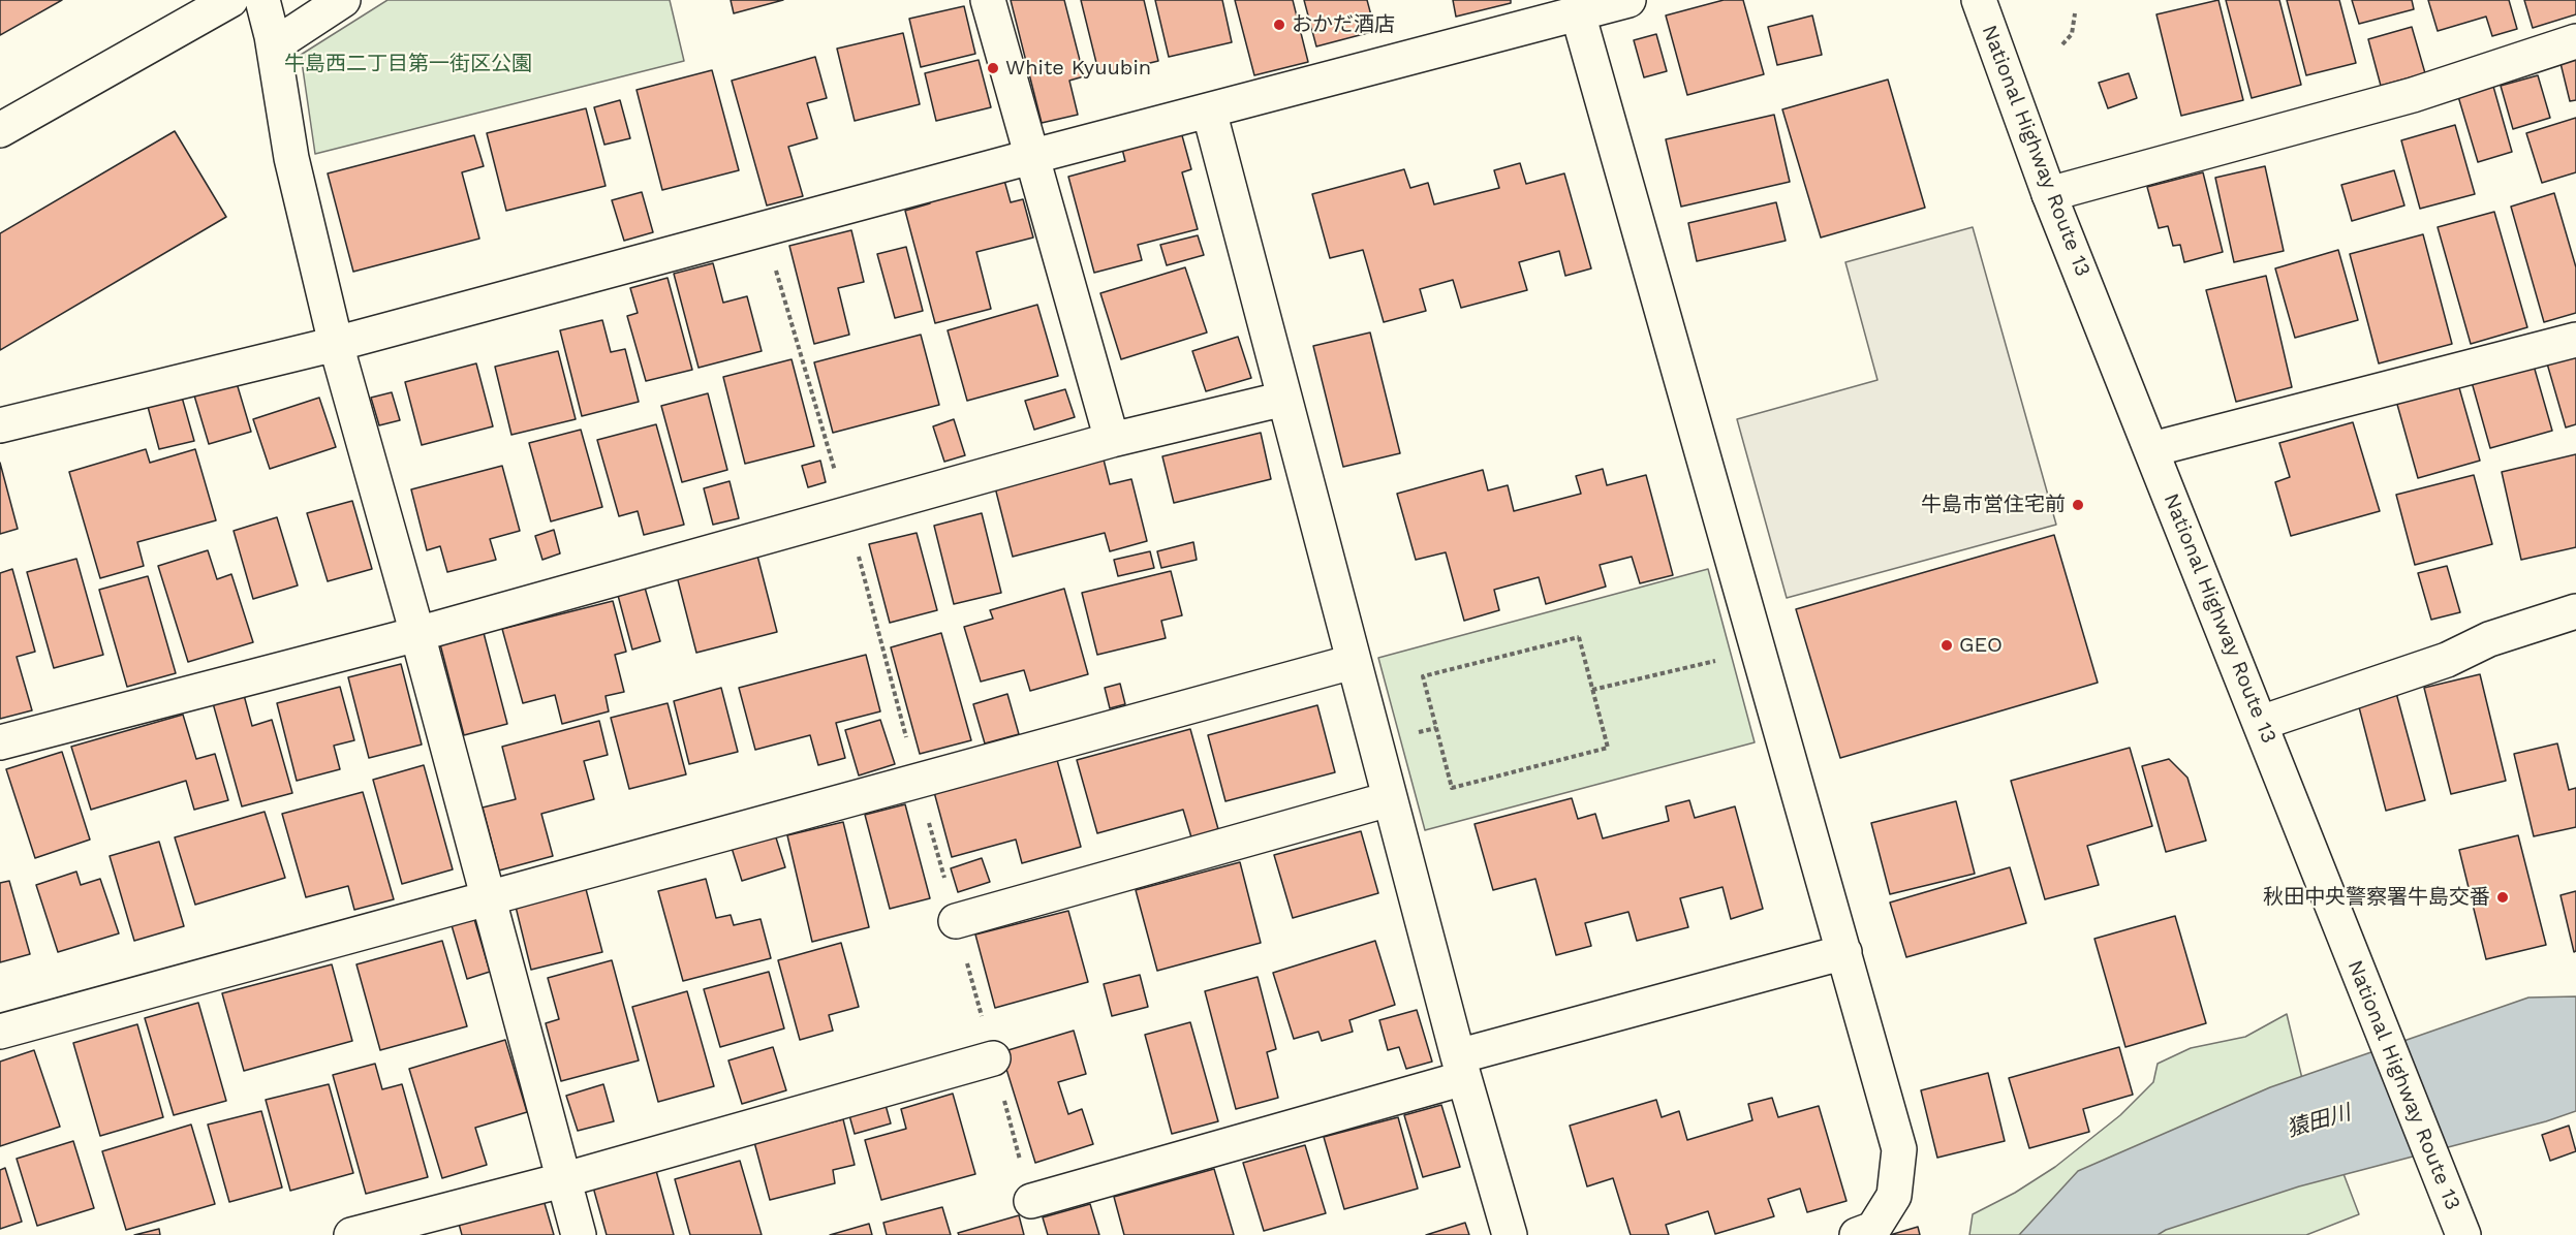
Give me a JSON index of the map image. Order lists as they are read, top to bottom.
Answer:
{
  "streets": {
    "main road": ["National Highway Route 13"]
  },
  "water": ["猿田川"],
  "parks": ["牛島西二丁目第一街区公園"],
  "places": [
    "おかだ酒店",
    "White Kyuubin",
    "牛島市営住宅前",
    "GEO",
    "秋田中央警察署牛島交番"
  ]
}
